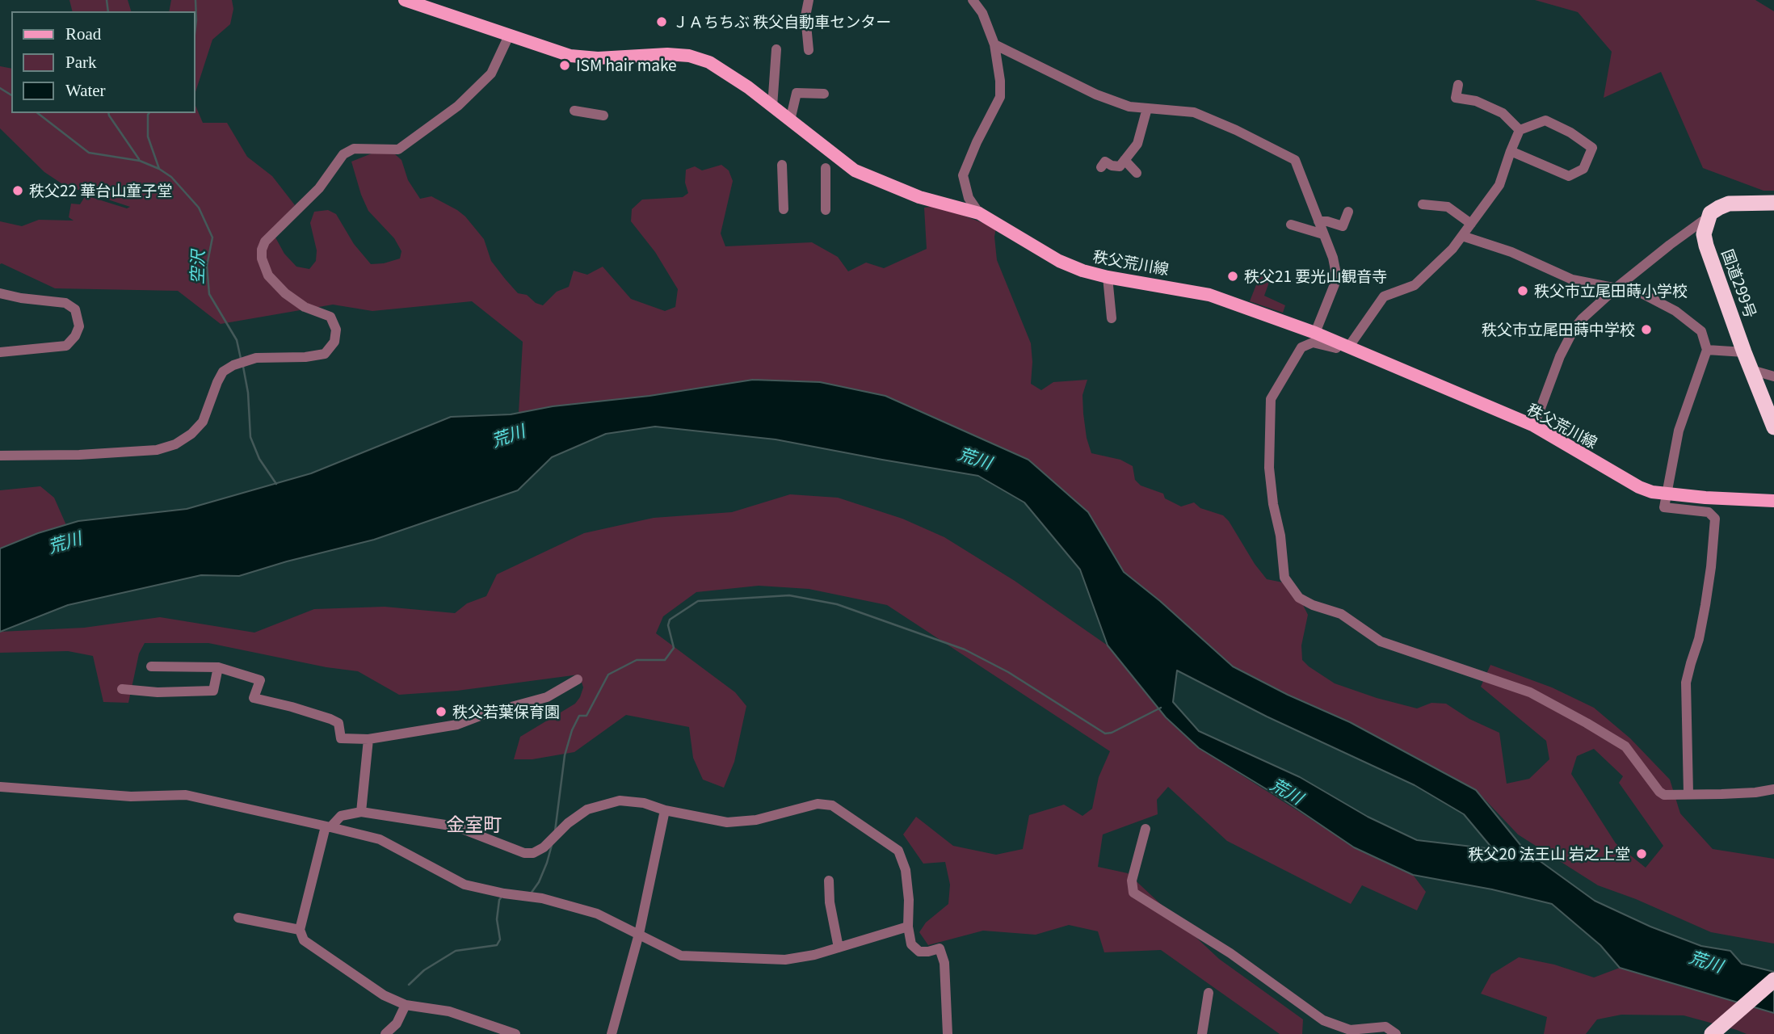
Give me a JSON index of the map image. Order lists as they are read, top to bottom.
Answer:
{
  "streets": {
    "highway": ["国道299号"],
    "main road": ["秩父荒川線"]
  },
  "districts": ["金室町"],
  "water": ["空沢", "荒川"],
  "places": [
    "ＪＡちちぶ 秩父自動車センター",
    "ISM hair make",
    "秩父22 華台山童子堂",
    "秩父21 要光山観音寺",
    "秩父市立尾田蒔小学校",
    "秩父市立尾田蒔中学校",
    "秩父若葉保育園",
    "秩父20 法王山 岩之上堂"
  ],
  "legend": ["Road", "Park", "Water"]
}
